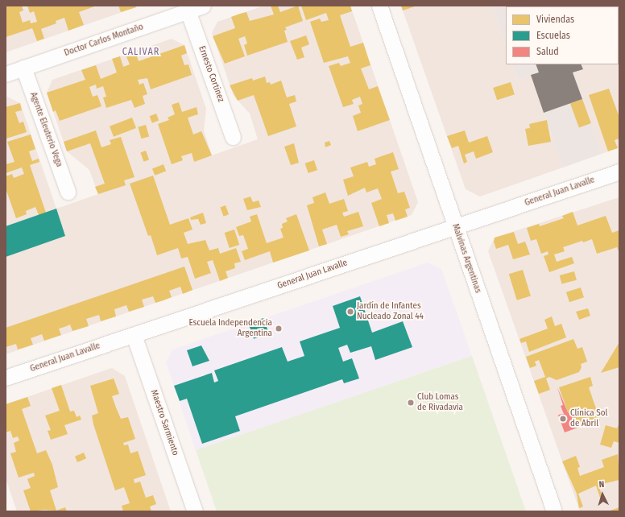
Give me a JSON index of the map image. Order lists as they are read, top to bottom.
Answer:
{
  "streets": {
    "street": [
      "Doctor Carlos Montaño",
      "Ernesto Cortinez",
      "Agente Eleuterio Vega",
      "General Juan Lavalle",
      "Malvinas Argentinas",
      "Maestro Sarmiento"
    ]
  },
  "crossings": [
    ["Doctor Carlos Montaño", "Ernesto Cortinez"],
    ["Doctor Carlos Montaño", "Agente Eleuterio Vega"],
    ["General Juan Lavalle", "Malvinas Argentinas"],
    ["General Juan Lavalle", "Maestro Sarmiento"]
  ],
  "districts": ["CALIVAR"],
  "places": [
    "Jardín de Infantes Nucleado Zonal 44",
    "Escuela Independencia Argentina",
    "Club Lomas de Rivadavia",
    "Clínica Sol de Abril"
  ],
  "legend": ["Viviendas", "Escuelas", "Salud"],
  "north": "top"
}
